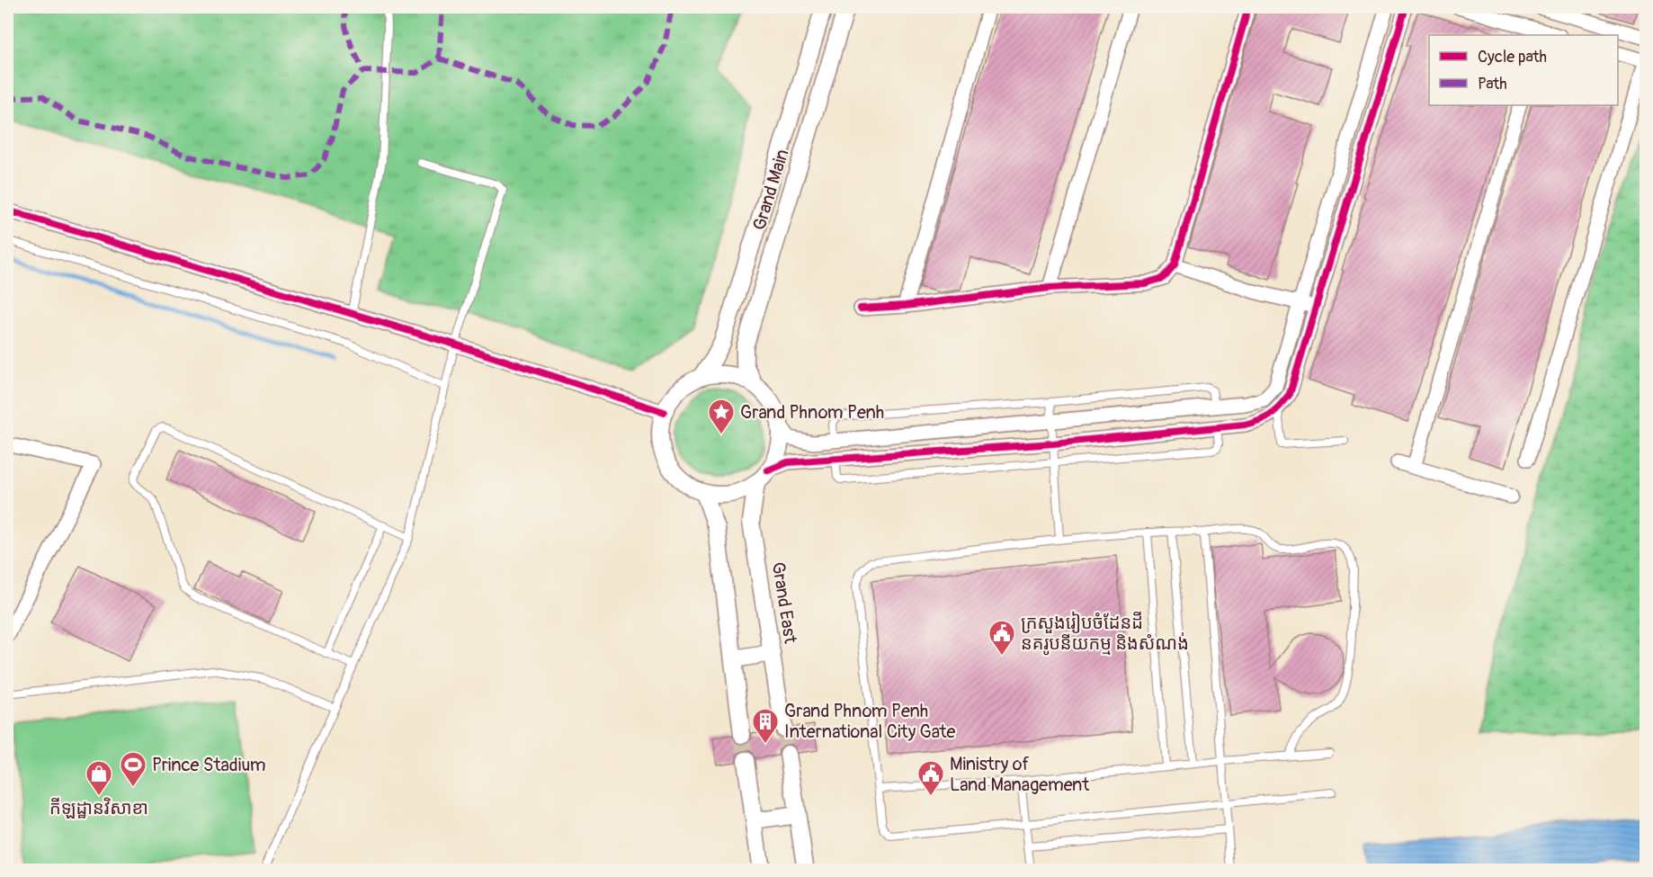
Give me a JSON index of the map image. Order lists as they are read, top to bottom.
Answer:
{
  "streets": {
    "street": ["Grand Main", "Grand East"]
  },
  "crossings": [
    ["Grand Main", "Grand East"]
  ],
  "places": {
    "place": ["Grand Phnom Penh"],
    "public building": ["ក្រសួងរៀបចំដែនដី នគរូបនីយកម្ម និងសំណង់", "Ministry of Land Management"],
    "building": ["Grand Phnom Penh International City Gate"],
    "sports": ["Prince Stadium"],
    "shop": ["កីឡដ្ឋានវិសាខា"]
  },
  "legend": ["Cycle path", "Path"]
}
